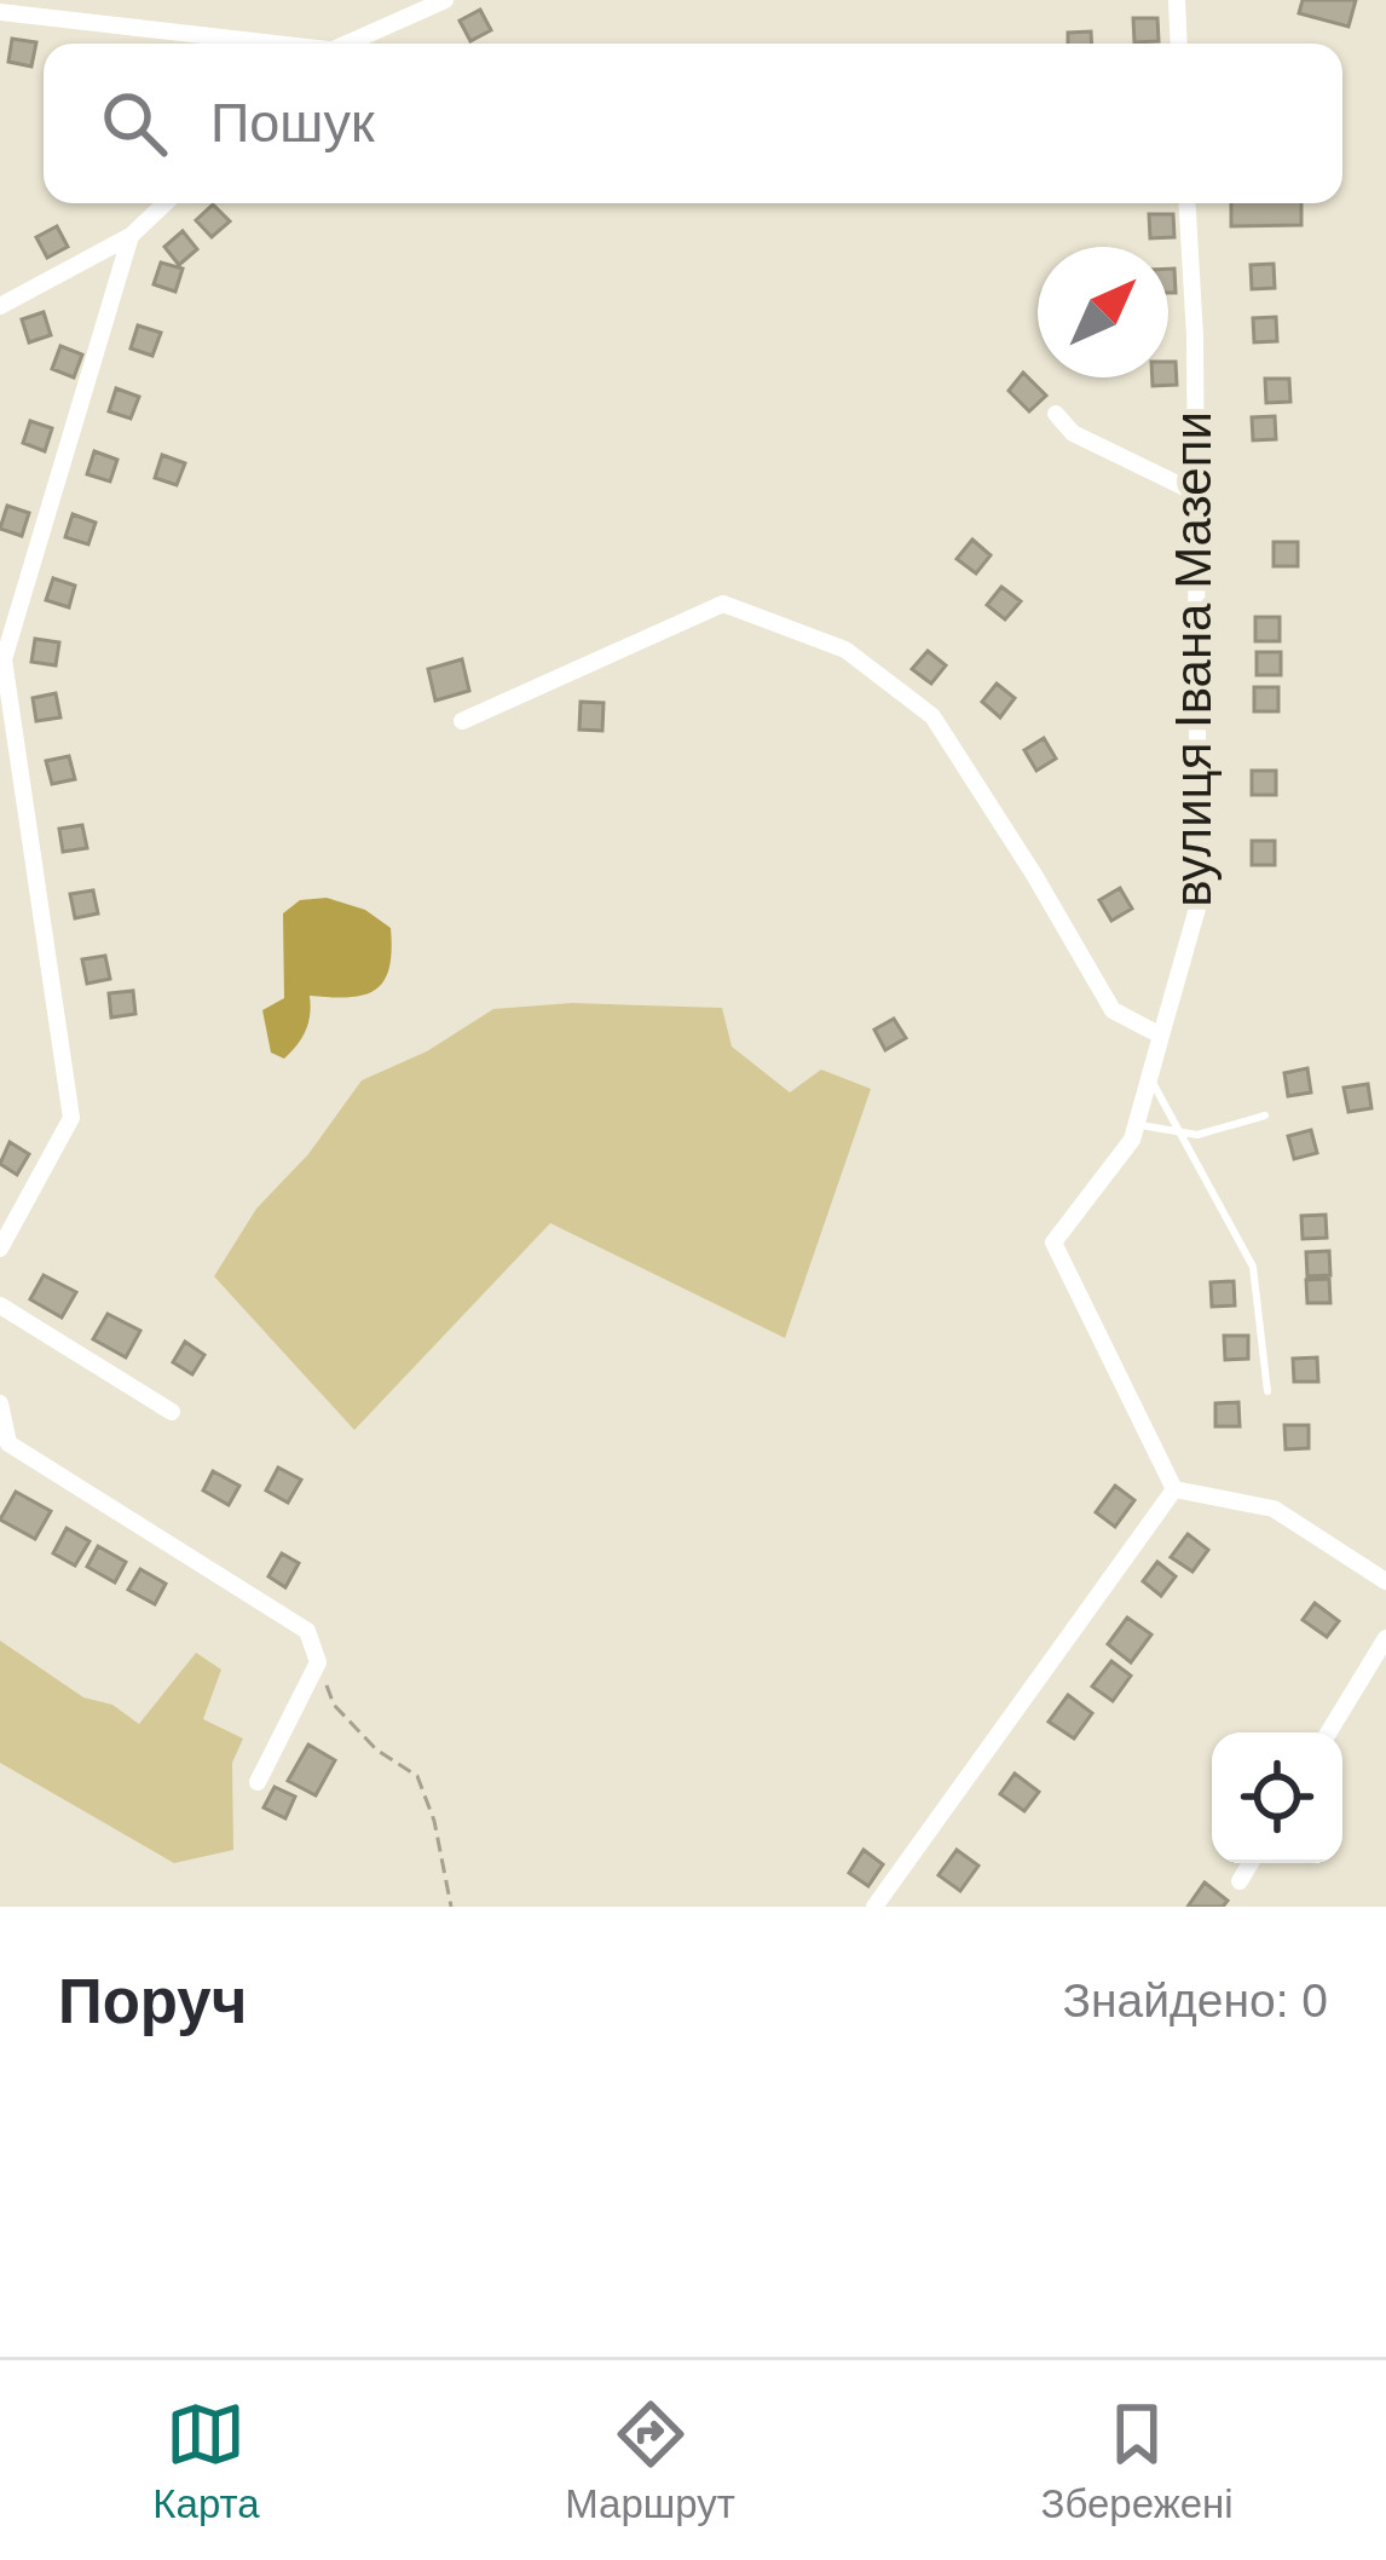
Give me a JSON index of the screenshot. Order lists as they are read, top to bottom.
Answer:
{
  "streets": {
    "street": ["вулиця Івана Мазепи"]
  },
  "north": "top right",
  "page": {
    "search": "Пошук",
    "heading": ["Поруч", "Знайдено: 0"],
    "nav": ["Карта", "Маршрут", "Збережені"]
  }
}
